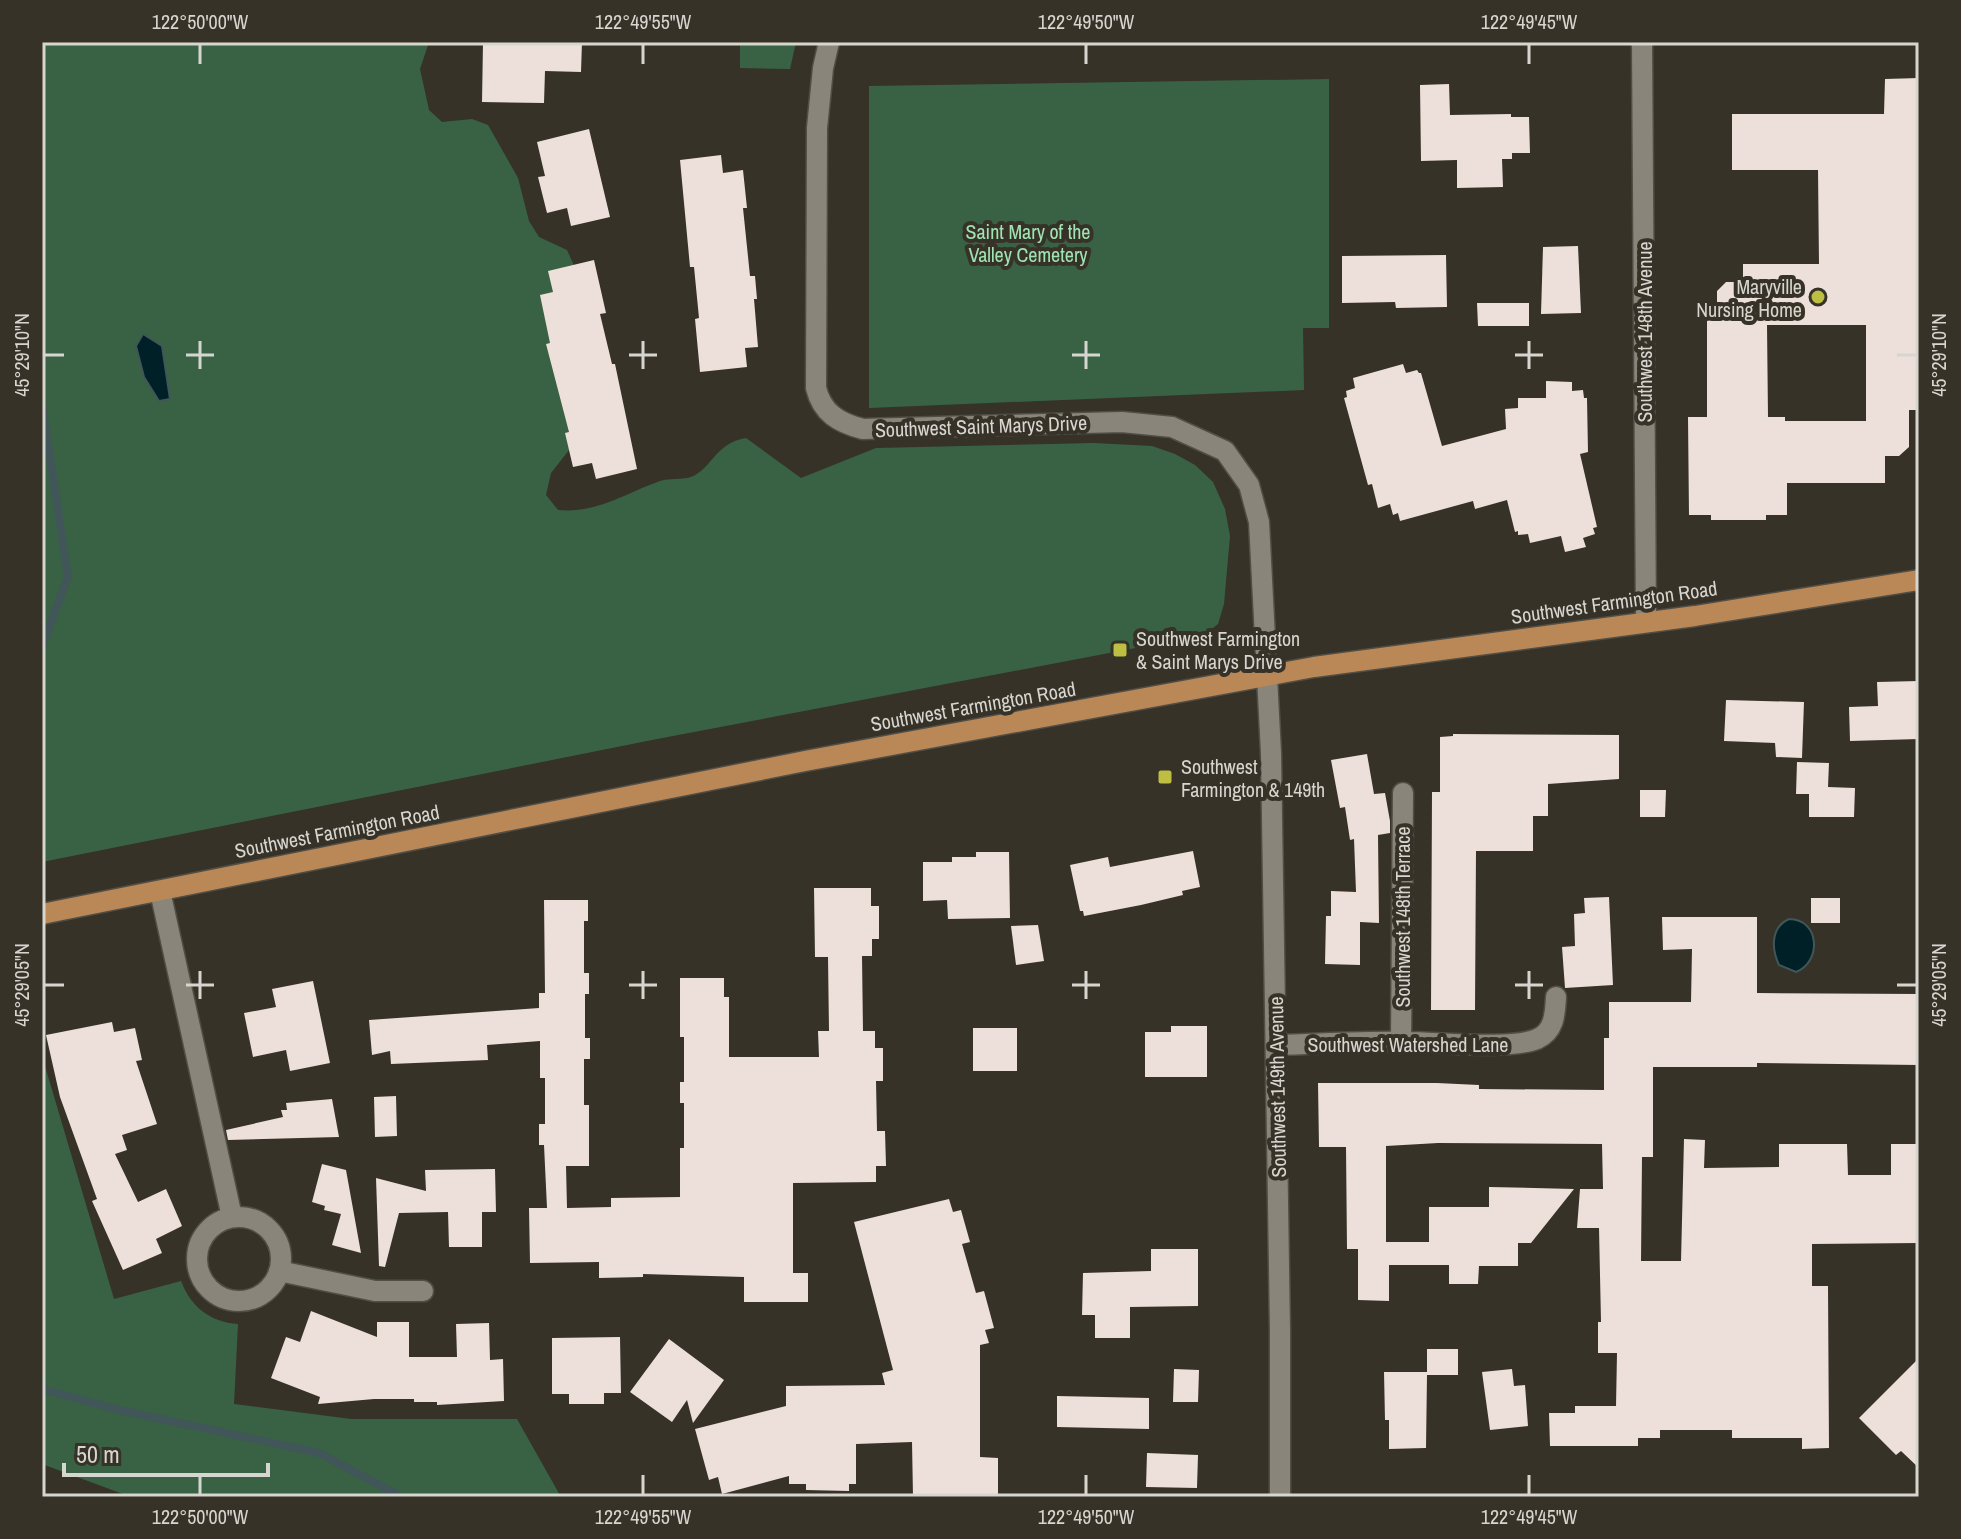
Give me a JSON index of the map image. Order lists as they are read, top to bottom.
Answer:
{
  "streets": {
    "main road": ["Southwest Farmington Road"],
    "street": [
      "Southwest 148th Avenue",
      "Southwest Saint Marys Drive",
      "Southwest 148th Terrace",
      "Southwest Watershed Lane",
      "Southwest 149th Avenue"
    ]
  },
  "crossings": [
    ["Southwest 148th Avenue", "Southwest Farmington Road"],
    ["Southwest Saint Marys Drive", "Southwest Farmington Road"],
    ["Southwest Saint Marys Drive", "Southwest 149th Avenue"],
    ["Southwest Farmington Road", "Southwest 149th Avenue"],
    ["Southwest 148th Terrace", "Southwest Watershed Lane"],
    ["Southwest Watershed Lane", "Southwest 149th Avenue"]
  ],
  "parks": ["Saint Mary of the Valley Cemetery"],
  "places": {
    "other": ["Maryville Nursing Home"],
    "transit": ["Southwest Farmington & Saint Marys Drive", "Southwest Farmington & 149th"]
  },
  "scale_bar": "50 m",
  "coordinates": [
    "122°50'00\"W",
    "122°49'55\"W",
    "122°49'50\"W",
    "122°49'45\"W",
    "45°29'10\"N",
    "45°29'05\"N"
  ]
}
